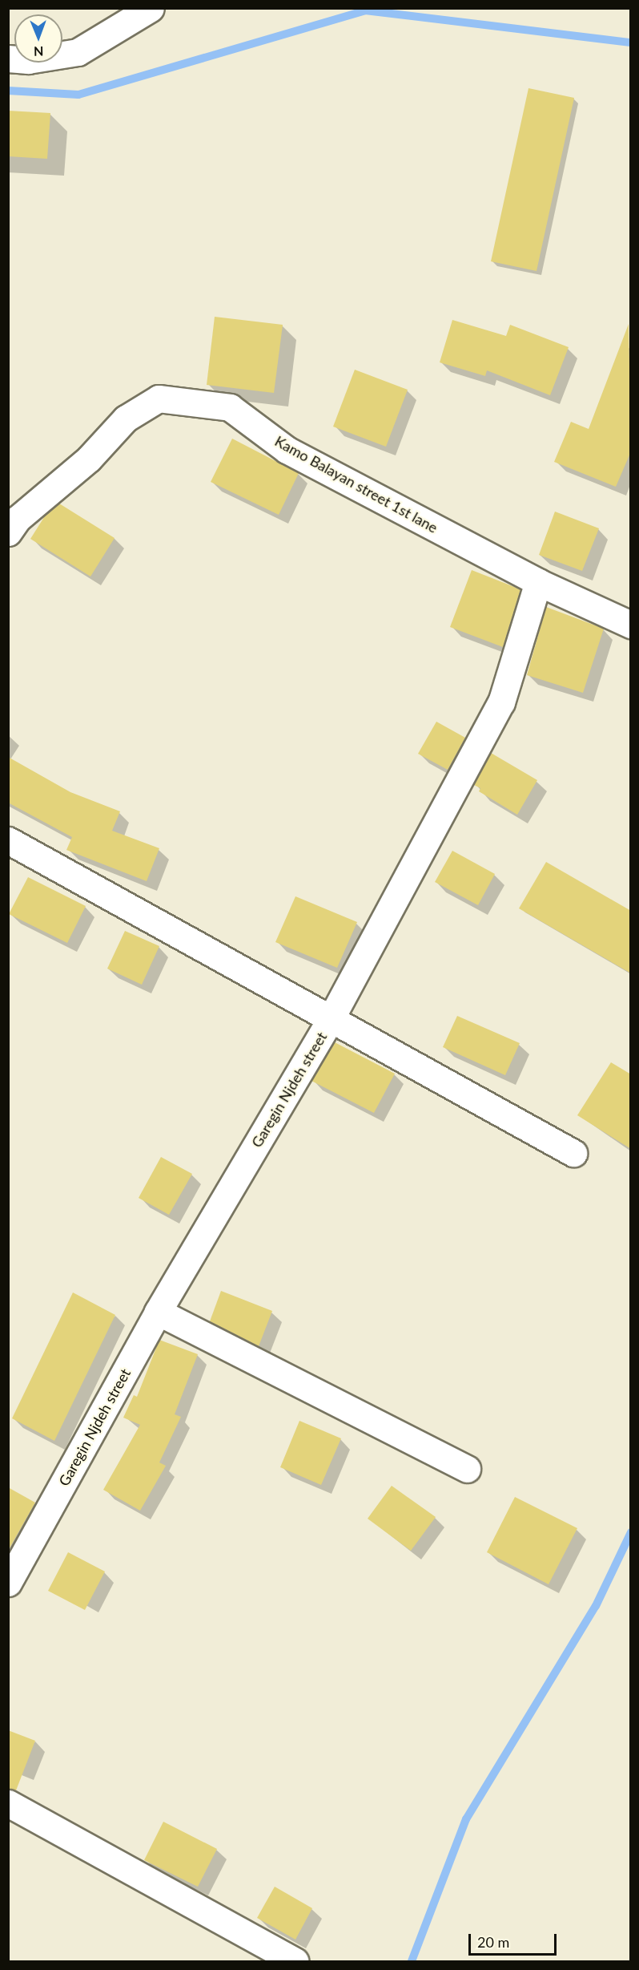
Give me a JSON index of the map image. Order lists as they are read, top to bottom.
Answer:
{
  "streets": {
    "street": ["Kamo Balayan street 1st lane", "Garegin Njdeh street"]
  },
  "crossings": [
    ["Kamo Balayan street 1st lane", "Garegin Njdeh street"]
  ],
  "scale_bar": "20 m",
  "north": "bottom"
}
